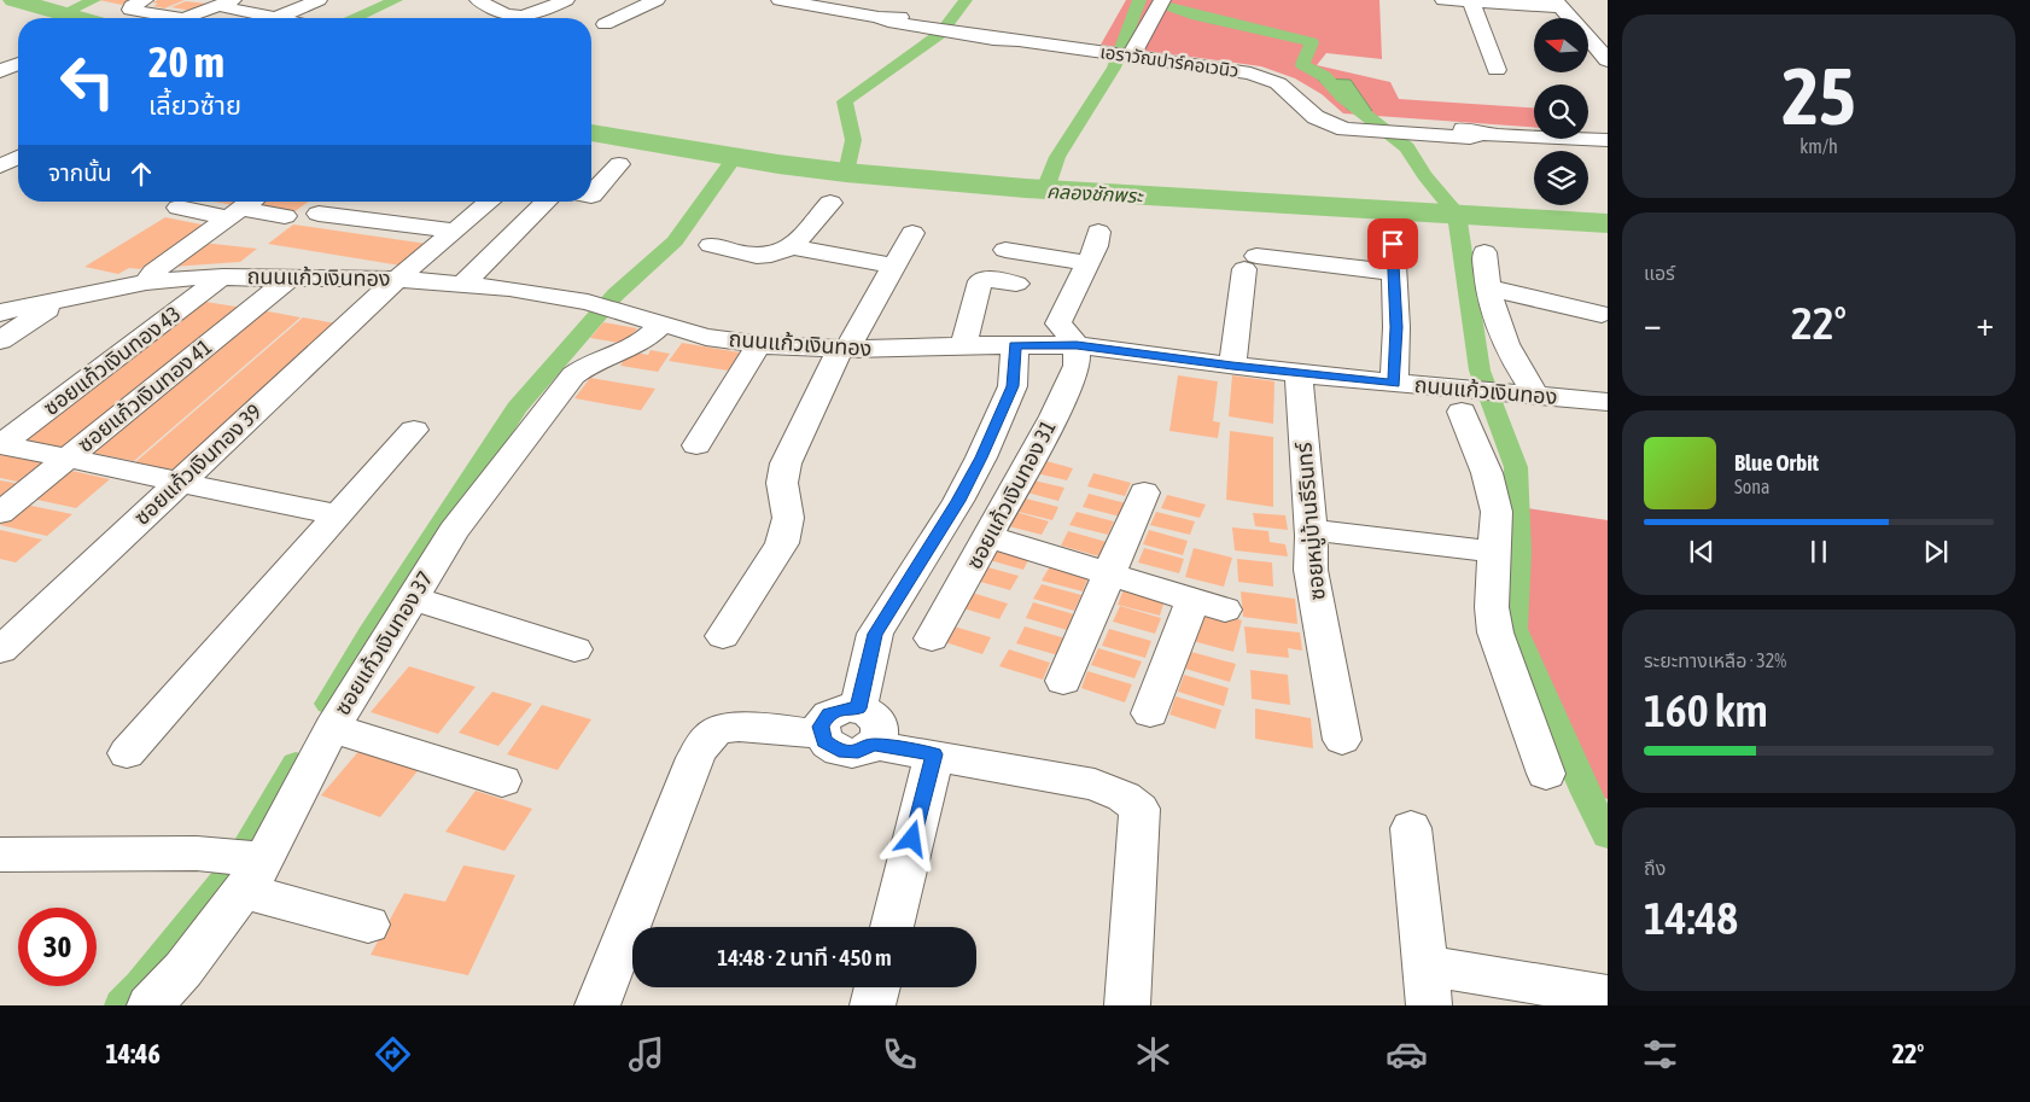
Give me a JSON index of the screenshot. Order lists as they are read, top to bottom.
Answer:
{
  "streets": {
    "street": [
      "เอราวัณปาร์คอเวนิว",
      "ถนนแก้วเงินทอง",
      "ซอยแก้วเงินทอง 43",
      "ซอยแก้วเงินทอง 41",
      "ซอยแก้วเงินทอง 39",
      "ซอยแก้วเงินทอง 31",
      "ซอยหมู่บ้านธีรินทร์",
      "ซอยแก้วเงินทอง 37"
    ]
  },
  "crossings": [
    ["ถนนแก้วเงินทอง", "ซอยแก้วเงินทอง 43"],
    ["ถนนแก้วเงินทอง", "ซอยแก้วเงินทอง 41"],
    ["ถนนแก้วเงินทอง", "ซอยแก้วเงินทอง 39"],
    ["ถนนแก้วเงินทอง", "ซอยแก้วเงินทอง 31"],
    ["ถนนแก้วเงินทอง", "ซอยหมู่บ้านธีรินทร์"],
    ["ถนนแก้วเงินทอง", "ซอยแก้วเงินทอง 37"]
  ],
  "water": ["คลองชักพระ"],
  "north": "left",
  "page": {
    "tile": [
      ["25", "km/h"],
      "แอร์",
      ["ระยะทางเหลือ · 32%", "160 km"],
      ["ถึง", "14:48"]
    ],
    "turn": ["20 m", "เลี้ยวซ้าย"],
    "then": "จากนั้น",
    "heat": ["−", "22°", "+"],
    "song": ["Blue Orbit", "Sona"],
    "limit": "30",
    "trip": "14:48 · 2 นาที · 450 m",
    "tabs": ["14:46", "22°"]
  }
}
